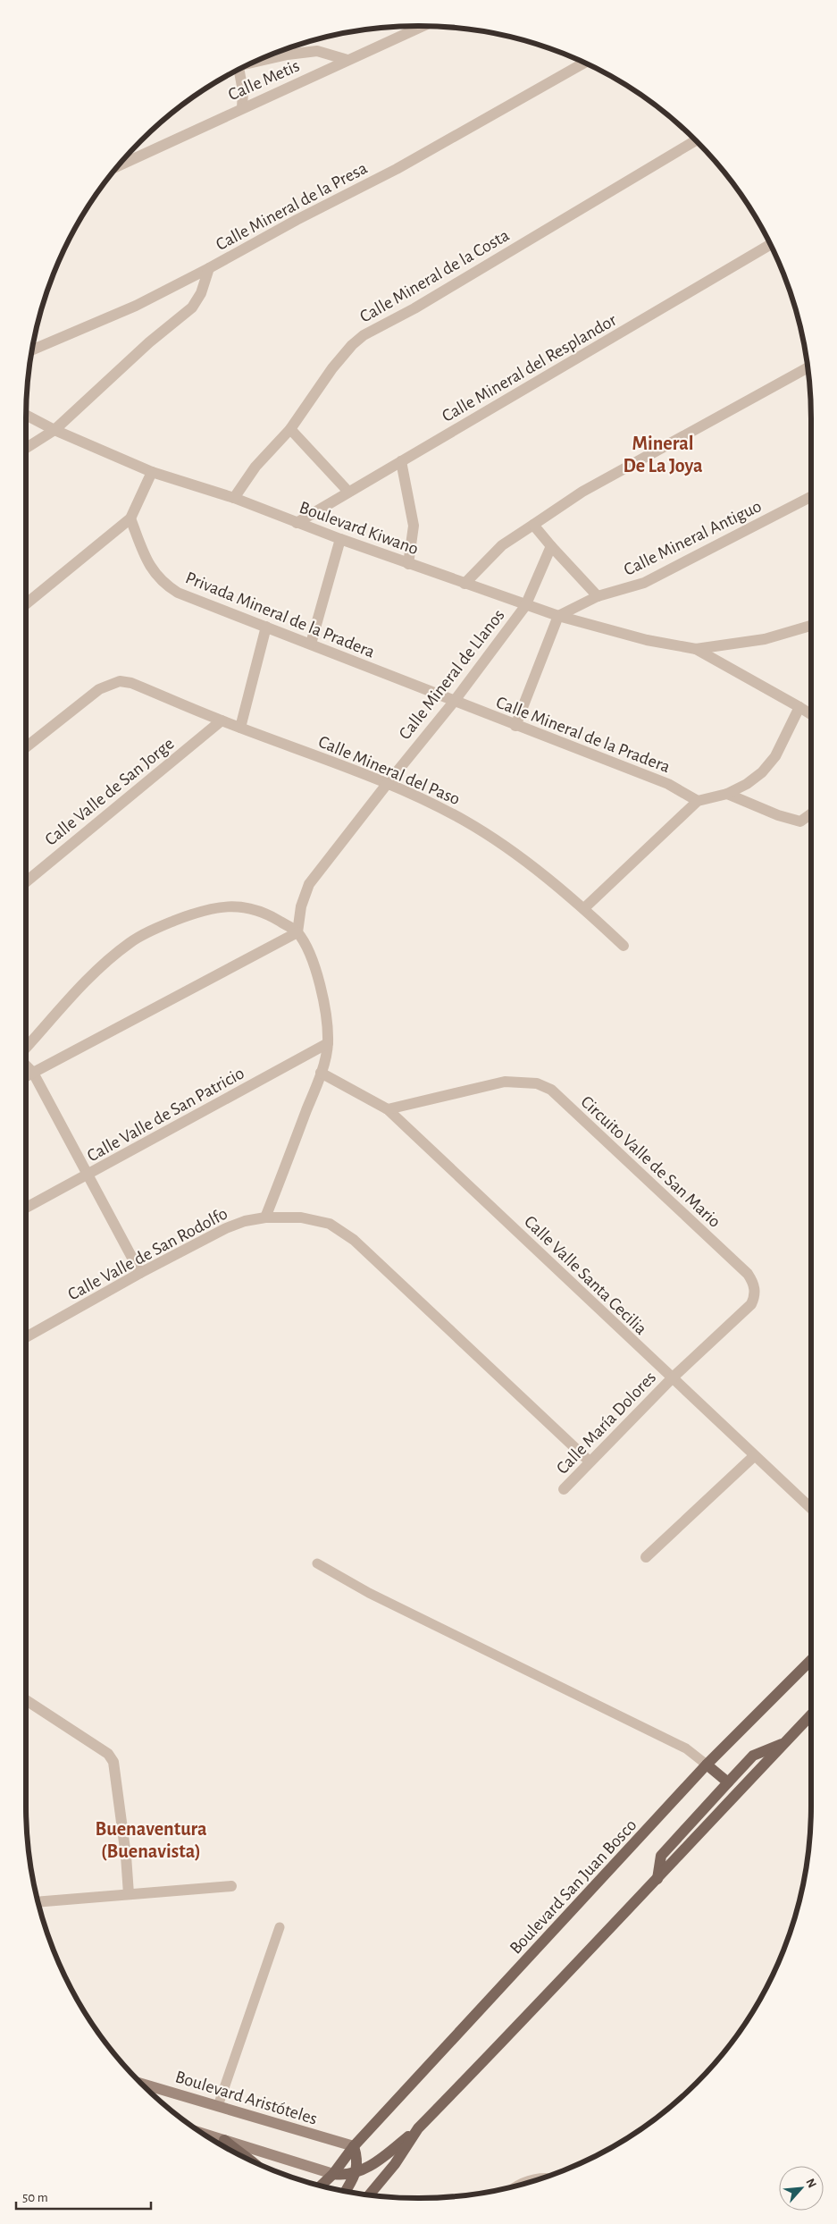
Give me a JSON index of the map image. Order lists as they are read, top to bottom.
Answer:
{
  "streets": {
    "main road": ["Boulevard San Juan Bosco"],
    "street": [
      "Calle Metis",
      "Calle Mineral de la Presa",
      "Calle Mineral de la Costa",
      "Calle Mineral del Resplandor",
      "Boulevard Kiwano",
      "Calle Mineral Antiguo",
      "Privada Mineral de la Pradera",
      "Calle Mineral de Llanos",
      "Calle Mineral de la Pradera",
      "Calle Mineral del Paso",
      "Calle Valle de San Jorge",
      "Calle Valle de San Patricio",
      "Circuito Valle de San Mario",
      "Calle Valle de San Rodolfo",
      "Calle Valle Santa Cecilia",
      "Calle María Dolores",
      "Boulevard Aristóteles"
    ]
  },
  "crossings": [
    ["Calle Mineral de la Presa", "Boulevard Kiwano"],
    ["Calle Mineral de la Costa", "Boulevard Kiwano"],
    ["Calle Mineral del Resplandor", "Boulevard Kiwano"],
    ["Boulevard Kiwano", "Calle Mineral Antiguo"],
    ["Boulevard Kiwano", "Calle Mineral de Llanos"],
    ["Privada Mineral de la Pradera", "Calle Mineral de Llanos"],
    ["Privada Mineral de la Pradera", "Calle Mineral de la Pradera"],
    ["Calle Mineral de Llanos", "Calle Mineral de la Pradera"],
    ["Calle Mineral de Llanos", "Calle Mineral del Paso"],
    ["Calle Mineral del Paso", "Calle Valle de San Jorge"],
    ["Circuito Valle de San Mario", "Calle Valle Santa Cecilia"],
    ["Circuito Valle de San Mario", "Calle María Dolores"],
    ["Calle Valle Santa Cecilia", "Calle María Dolores"],
    ["Boulevard San Juan Bosco", "Boulevard Aristóteles"]
  ],
  "districts": ["Mineral De La Joya", "Buenaventura (Buenavista)"],
  "scale_bar": "50 m",
  "north": "top right"
}
